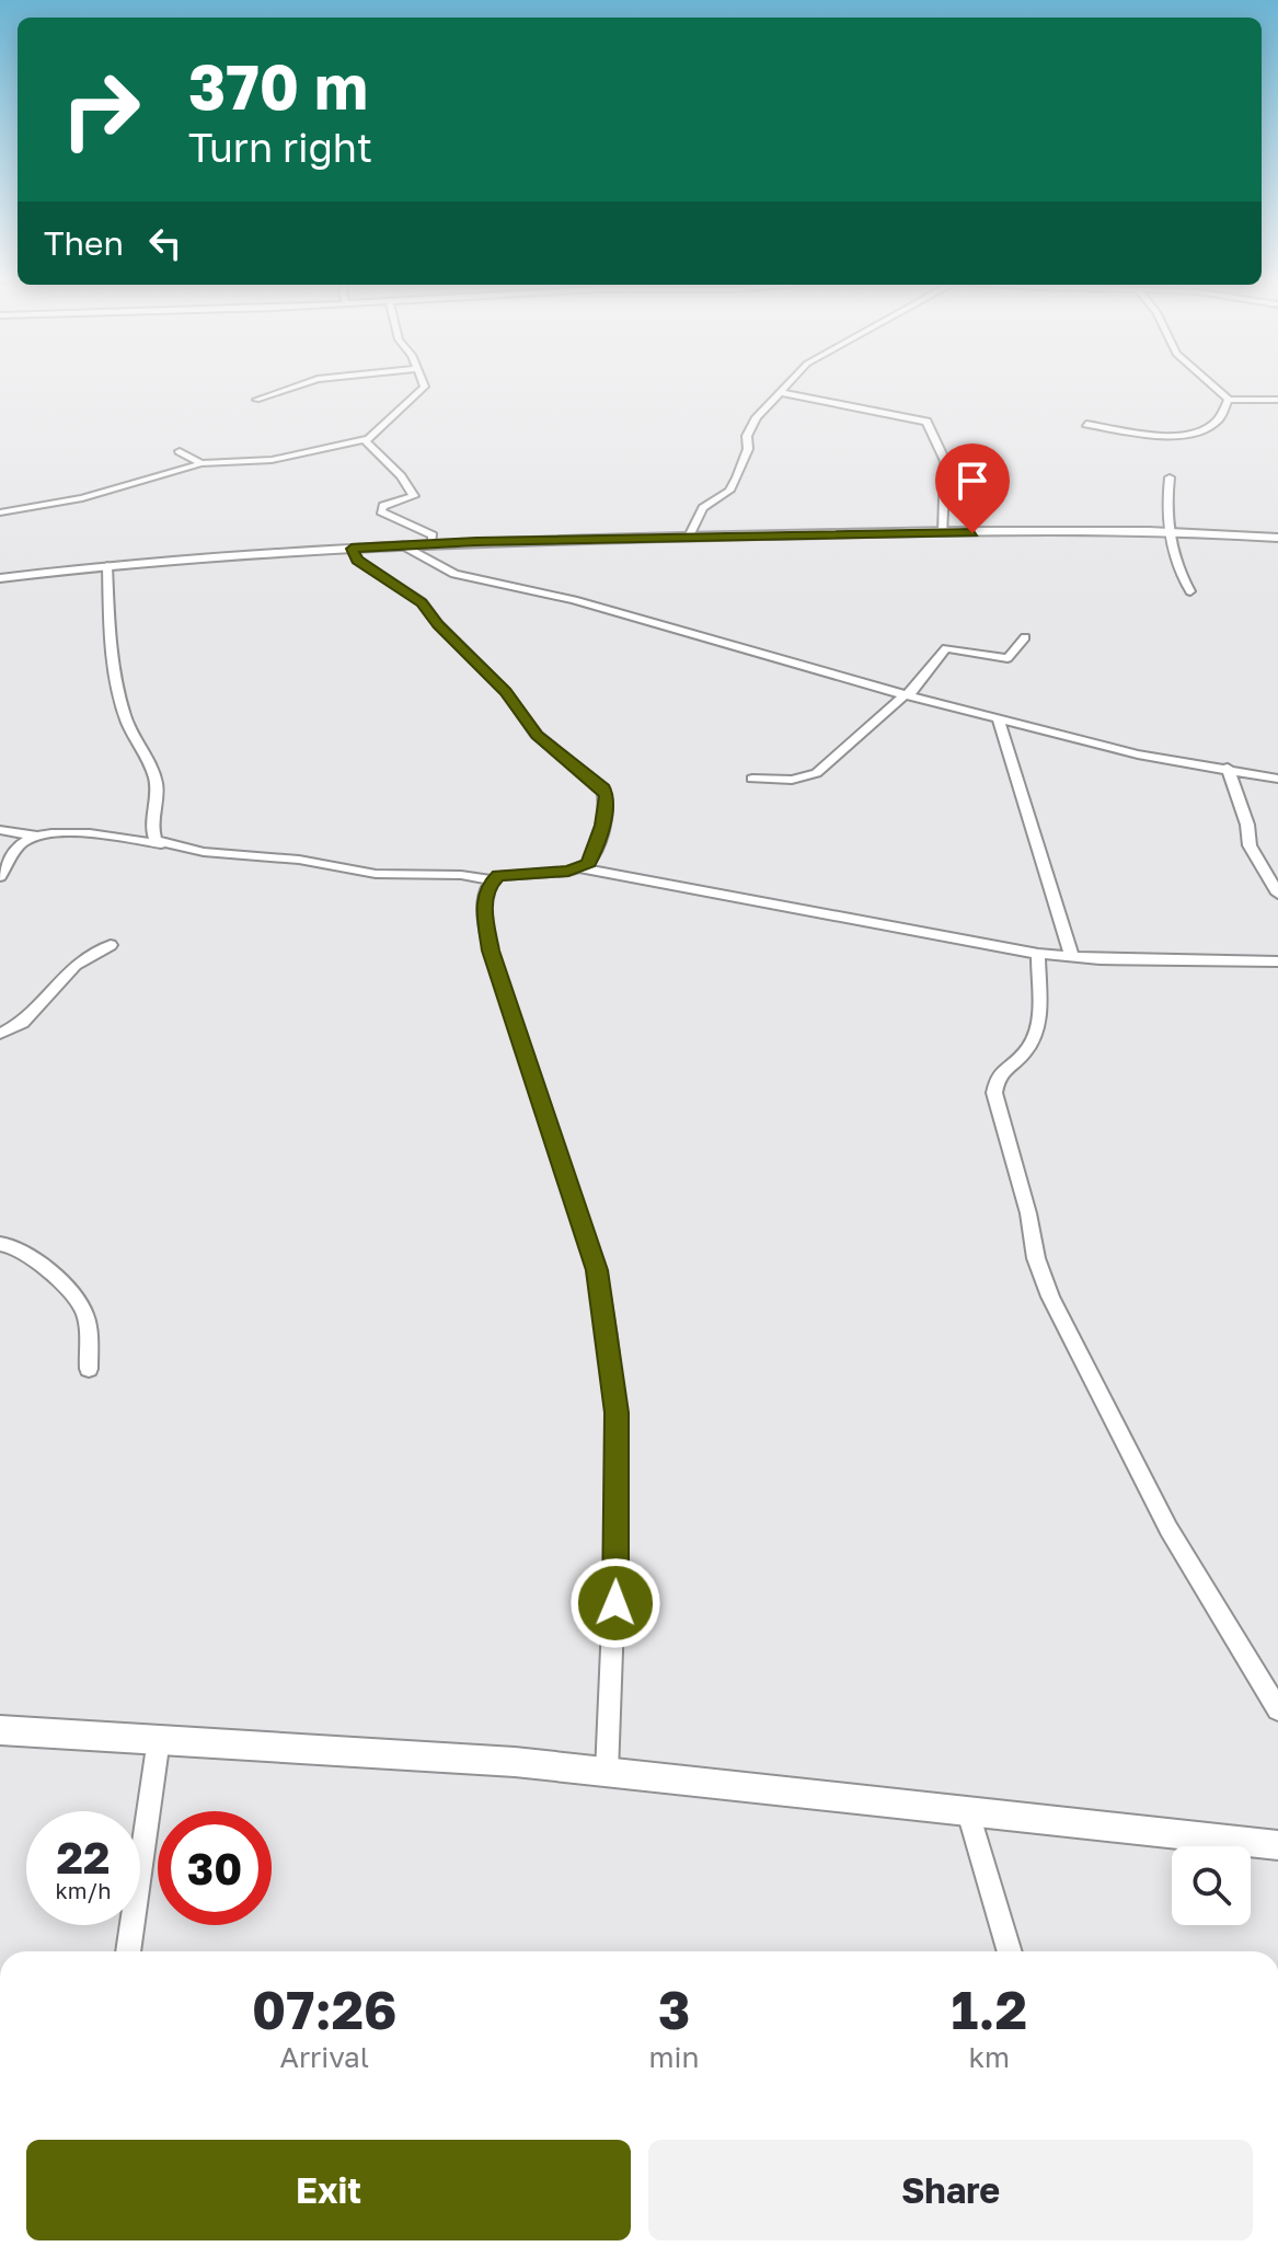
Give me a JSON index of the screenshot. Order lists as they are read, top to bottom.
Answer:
{
  "page": {
    "turn": ["370 m", "Turn right"],
    "then": "Then",
    "speed": "22 km/h",
    "limit": "30",
    "eta": [
      "07:26",
      "Arrival",
      "3",
      "min",
      "1.2",
      "km"
    ],
    "buttons": ["Exit", "Share"]
  }
}
